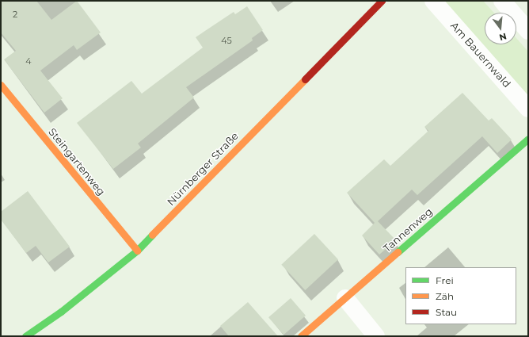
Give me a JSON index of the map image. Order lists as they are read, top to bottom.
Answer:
{
  "streets": {
    "street": [
      "Am Bauernwald",
      "Steingartenweg",
      "Nürnberger Straße",
      "Tannenweg"
    ]
  },
  "crossings": [
    ["Steingartenweg", "Nürnberger Straße"]
  ],
  "house_numbers": ["2", "45", "4"],
  "legend": ["Frei", "Zäh", "Stau"],
  "north": "bottom"
}
